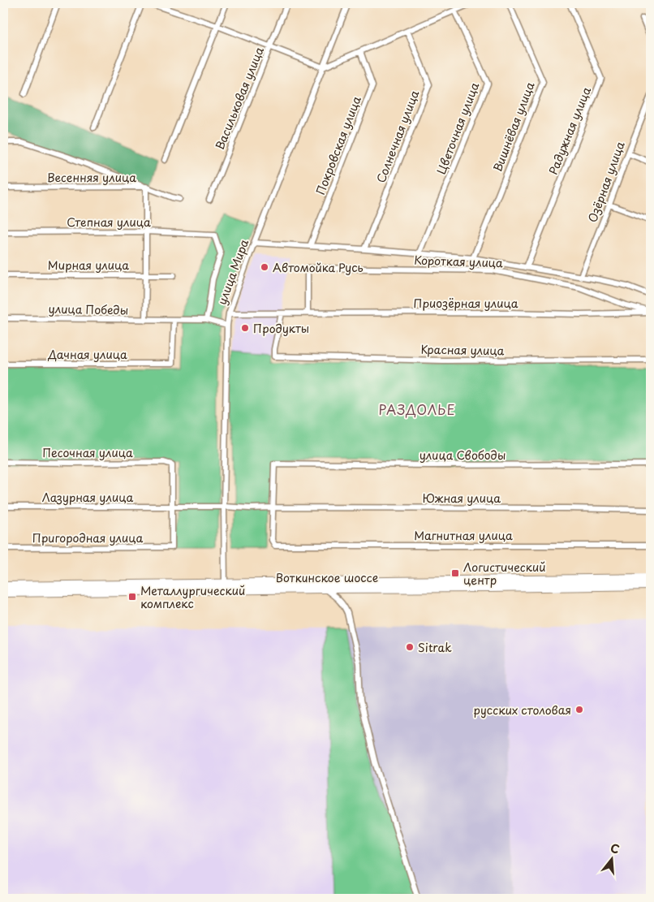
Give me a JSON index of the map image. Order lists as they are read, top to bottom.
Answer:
{
  "streets": {
    "main road": ["Воткинское шоссе"],
    "street": [
      "Васильковая улица",
      "Вишнёвая улица",
      "Цветочная улица",
      "Радужная улица",
      "Солнечная улица",
      "Покровская улица",
      "Весенняя улица",
      "Озёрная улица",
      "Степная улица",
      "Короткая улица",
      "Мирная улица",
      "улица Мира",
      "Приозёрная улица",
      "улица Победы",
      "Красная улица",
      "Дачная улица",
      "Песочная улица",
      "улица Свободы",
      "Лазурная улица",
      "Южная улица",
      "Магнитная улица",
      "Пригородная улица"
    ]
  },
  "crossings": [
    ["Степная улица", "улица Победы"],
    ["Короткая улица", "Приозёрная улица"],
    ["улица Мира", "Приозёрная улица"],
    ["улица Мира", "улица Победы"],
    ["улица Мира", "Лазурная улица"],
    ["улица Мира", "Южная улица"],
    ["улица Мира", "Воткинское шоссе"],
    ["Приозёрная улица", "Красная улица"],
    ["улица Победы", "Дачная улица"],
    ["Песочная улица", "Лазурная улица"],
    ["Песочная улица", "Пригородная улица"],
    ["улица Свободы", "Южная улица"],
    ["улица Свободы", "Магнитная улица"],
    ["Лазурная улица", "Южная улица"],
    ["Лазурная улица", "Пригородная улица"],
    ["Южная улица", "Магнитная улица"]
  ],
  "districts": ["РАЗДОЛЬЕ"],
  "places": {
    "other": [
      "Автомойка Русь",
      "Продукты",
      "Sitrak",
      "русских столовая"
    ],
    "transit": ["Логистический центр", "Металлургический комплекс"]
  },
  "north": "top"
}
